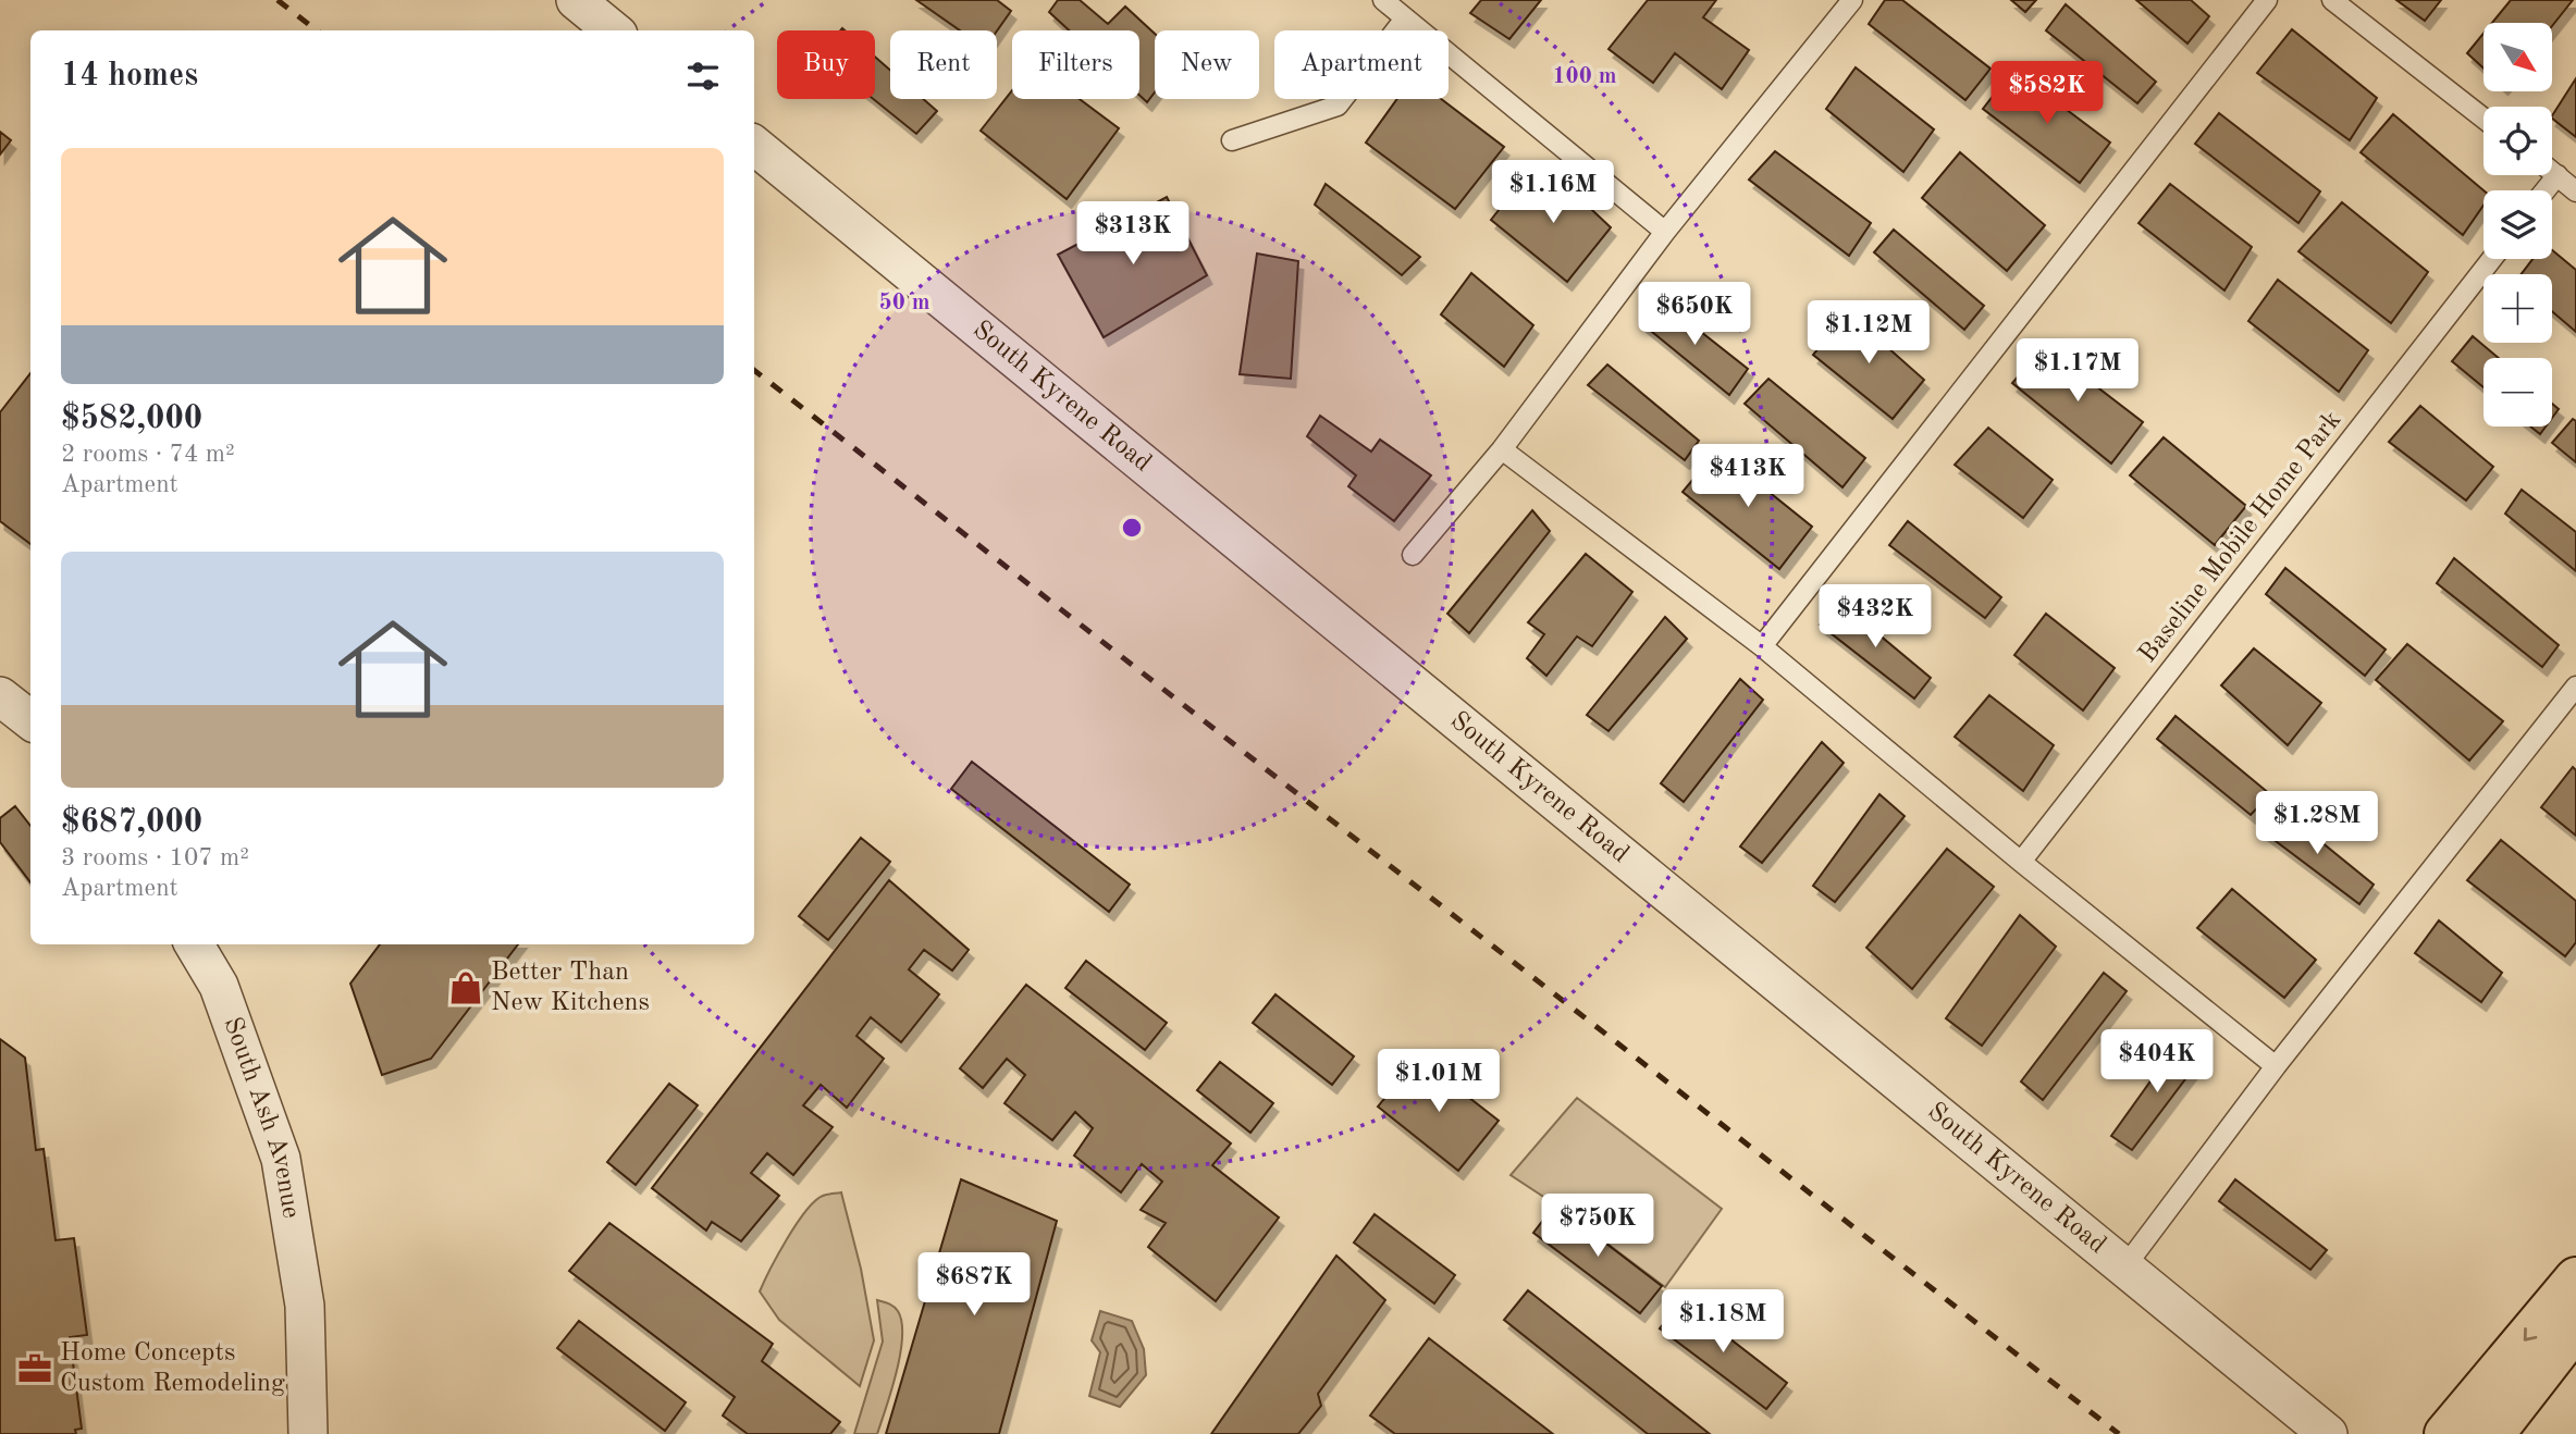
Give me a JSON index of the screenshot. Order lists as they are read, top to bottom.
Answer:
{
  "streets": {
    "street": ["South Kyrene Road", "South Ash Avenue"],
    "lane": ["Baseline Mobile Home Park"]
  },
  "places": {
    "shop": ["Better Than New Kitchens"],
    "office": ["Home Concepts Custom Remodeling"]
  },
  "north": "bottom right",
  "page": {
    "map_buttons": ["+", "−"],
    "chip": [
      "Buy",
      "Rent",
      "Filters",
      "New",
      "Apartment"
    ],
    "heading": "14 homes",
    "price": [
      "$582K",
      "$1.16M",
      "$313K",
      "$650K",
      "$1.12M",
      "$1.17M",
      "$413K",
      "$432K",
      "$1.28M",
      "$404K",
      "$1.01M",
      "$750K",
      "$687K",
      "$1.18M"
    ],
    "list": [
      {
        "name": "$582,000",
        "note": "2 rooms · 74 m² · Apartment"
      },
      {
        "name": "$687,000",
        "note": "3 rooms · 107 m² · Apartment"
      }
    ]
  },
  "rings": ["100 m", "50 m"]
}
